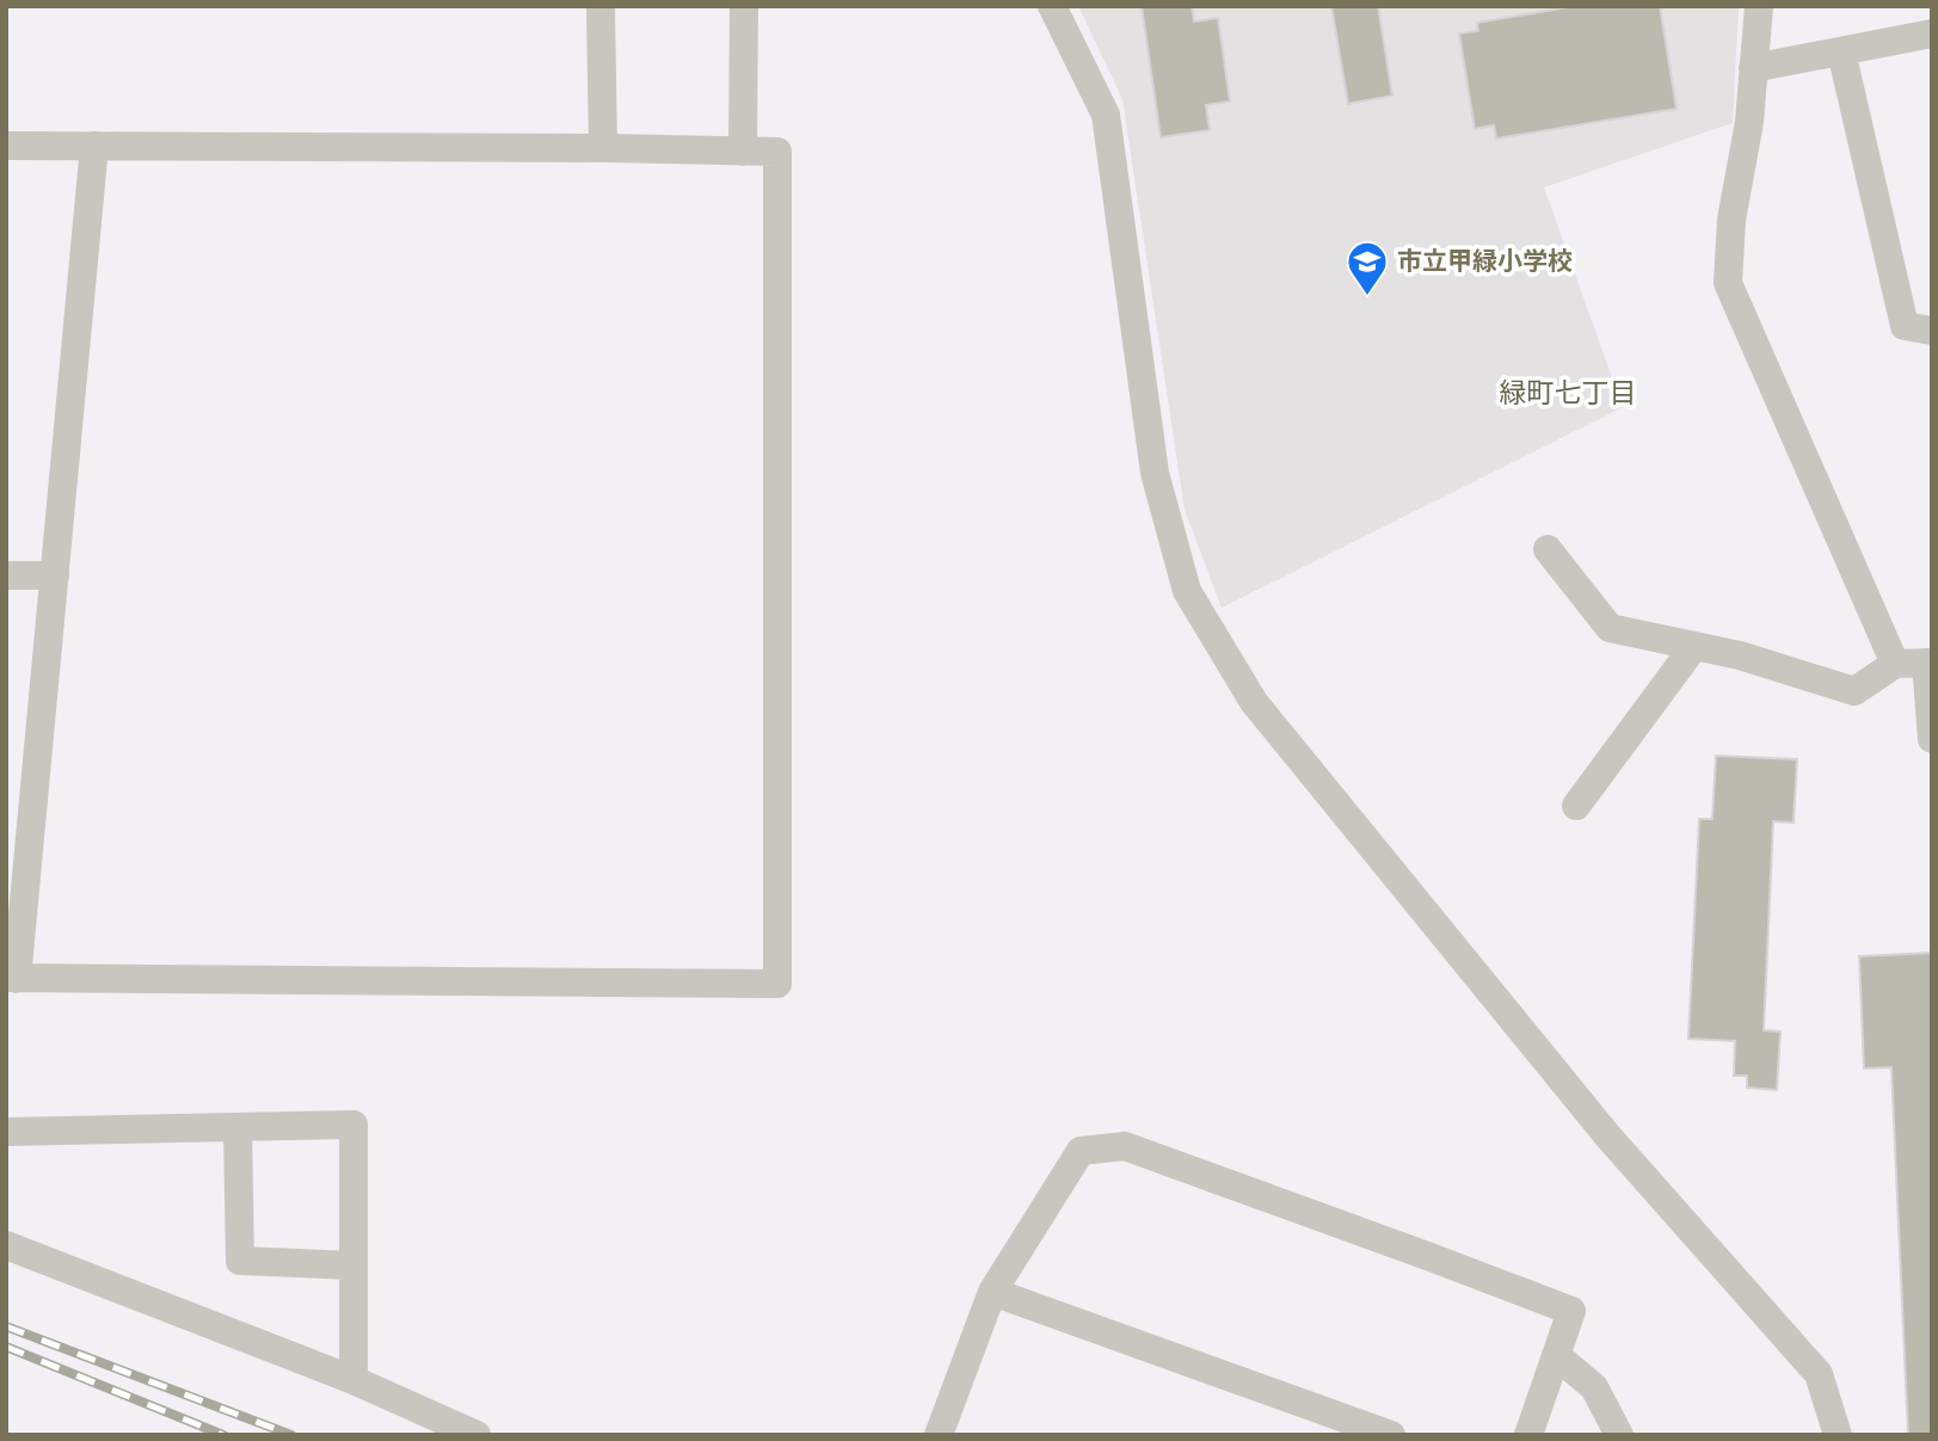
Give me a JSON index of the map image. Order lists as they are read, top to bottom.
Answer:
{
  "districts": ["緑町七丁目"],
  "places": {
    "school or university": ["市立甲緑小学校"]
  }
}
